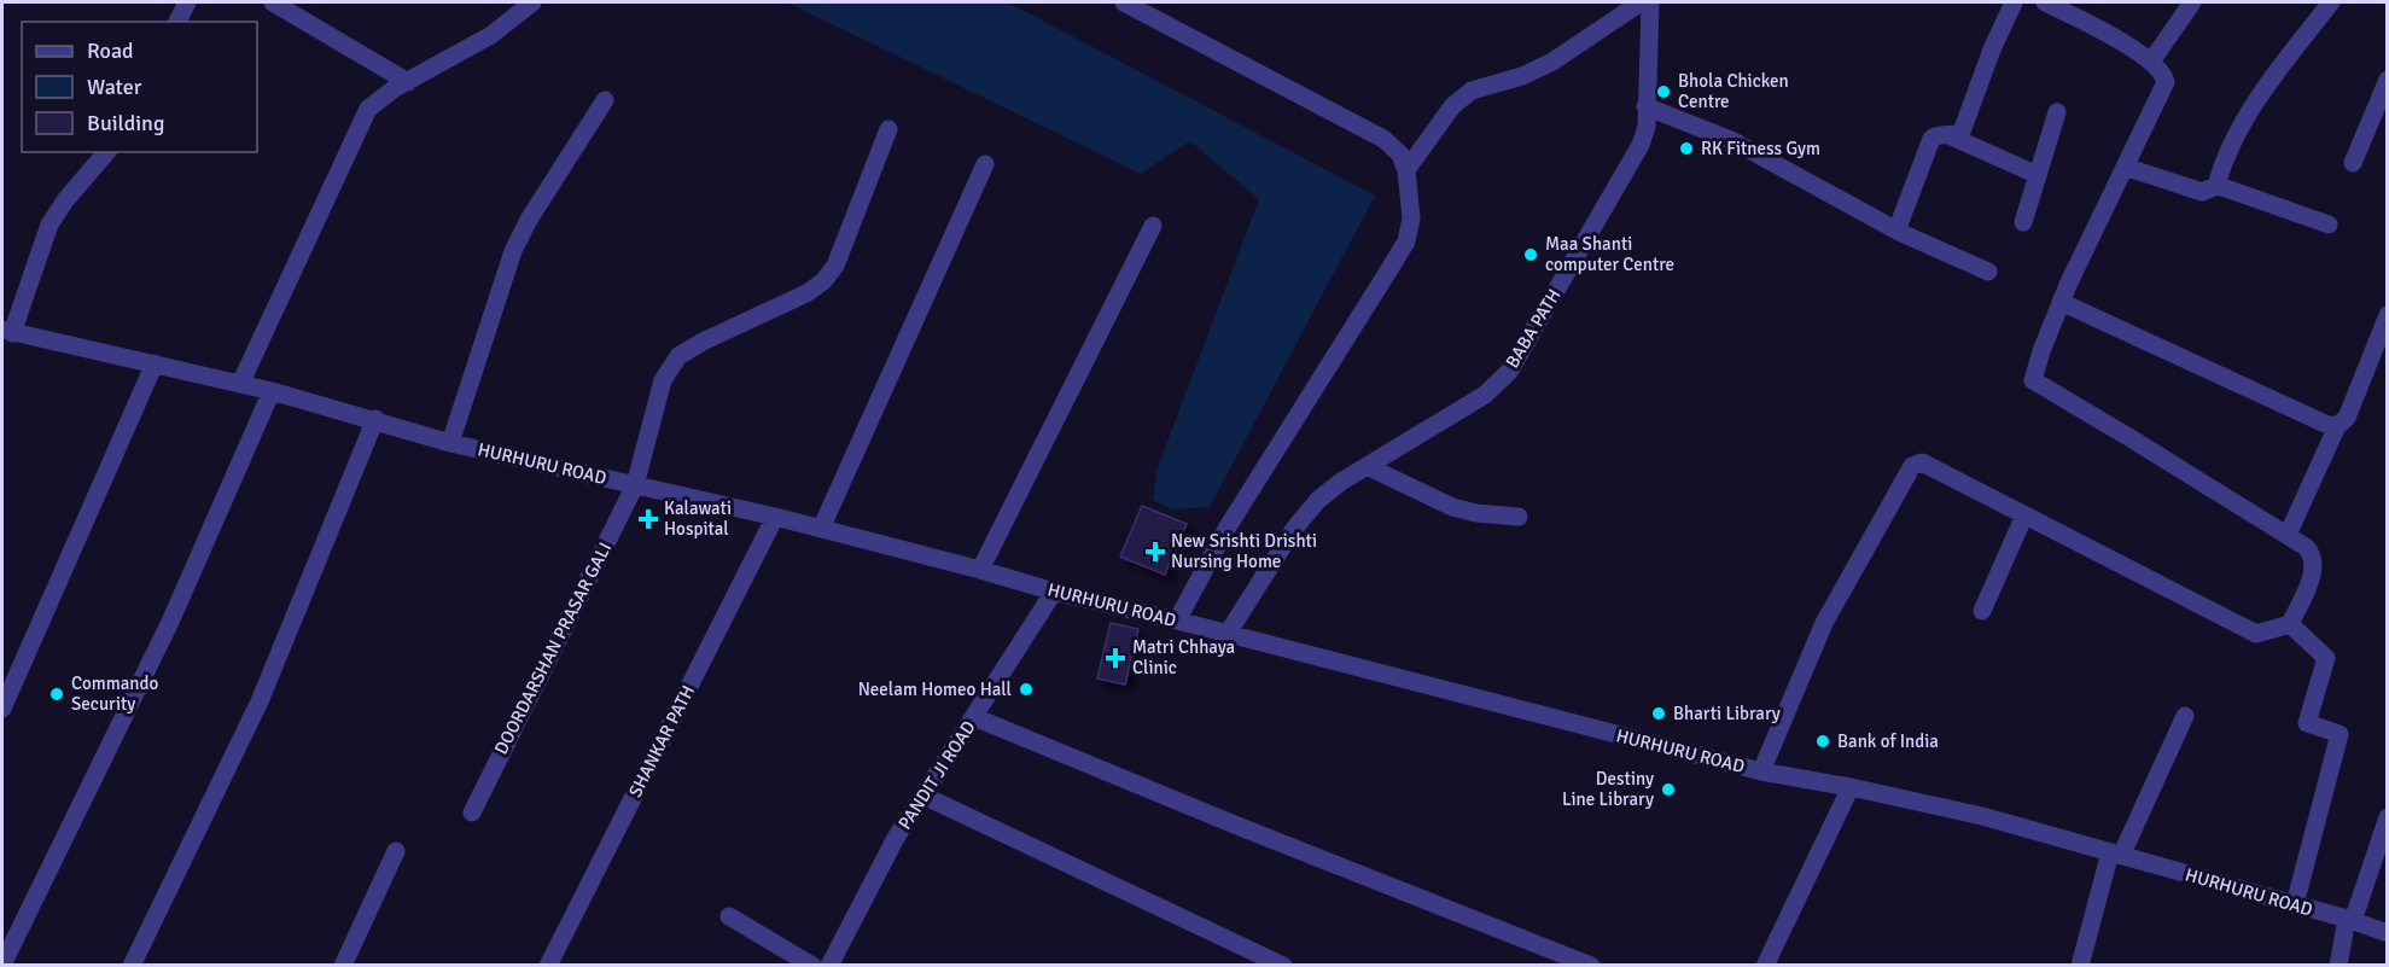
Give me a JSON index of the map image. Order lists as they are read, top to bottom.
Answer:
{
  "streets": {
    "street": [
      "BABA PATH",
      "HURHURU ROAD",
      "DOORDARSHAN PRASAR GALI",
      "SHANKAR PATH",
      "PANDIT JI ROAD"
    ]
  },
  "crossings": [
    ["BABA PATH", "HURHURU ROAD"],
    ["HURHURU ROAD", "DOORDARSHAN PRASAR GALI"],
    ["HURHURU ROAD", "SHANKAR PATH"],
    ["HURHURU ROAD", "PANDIT JI ROAD"]
  ],
  "places": {
    "other": [
      "Bhola Chicken Centre",
      "RK Fitness Gym",
      "Maa Shanti computer Centre",
      "Neelam Homeo Hall",
      "Commando Security",
      "Bharti Library",
      "Bank of India",
      "Destiny Line Library"
    ],
    "health": ["Kalawati Hospital", "New Srishti Drishti Nursing Home", "Matri Chhaya Clinic"]
  },
  "legend": ["Road", "Water", "Building"]
}
